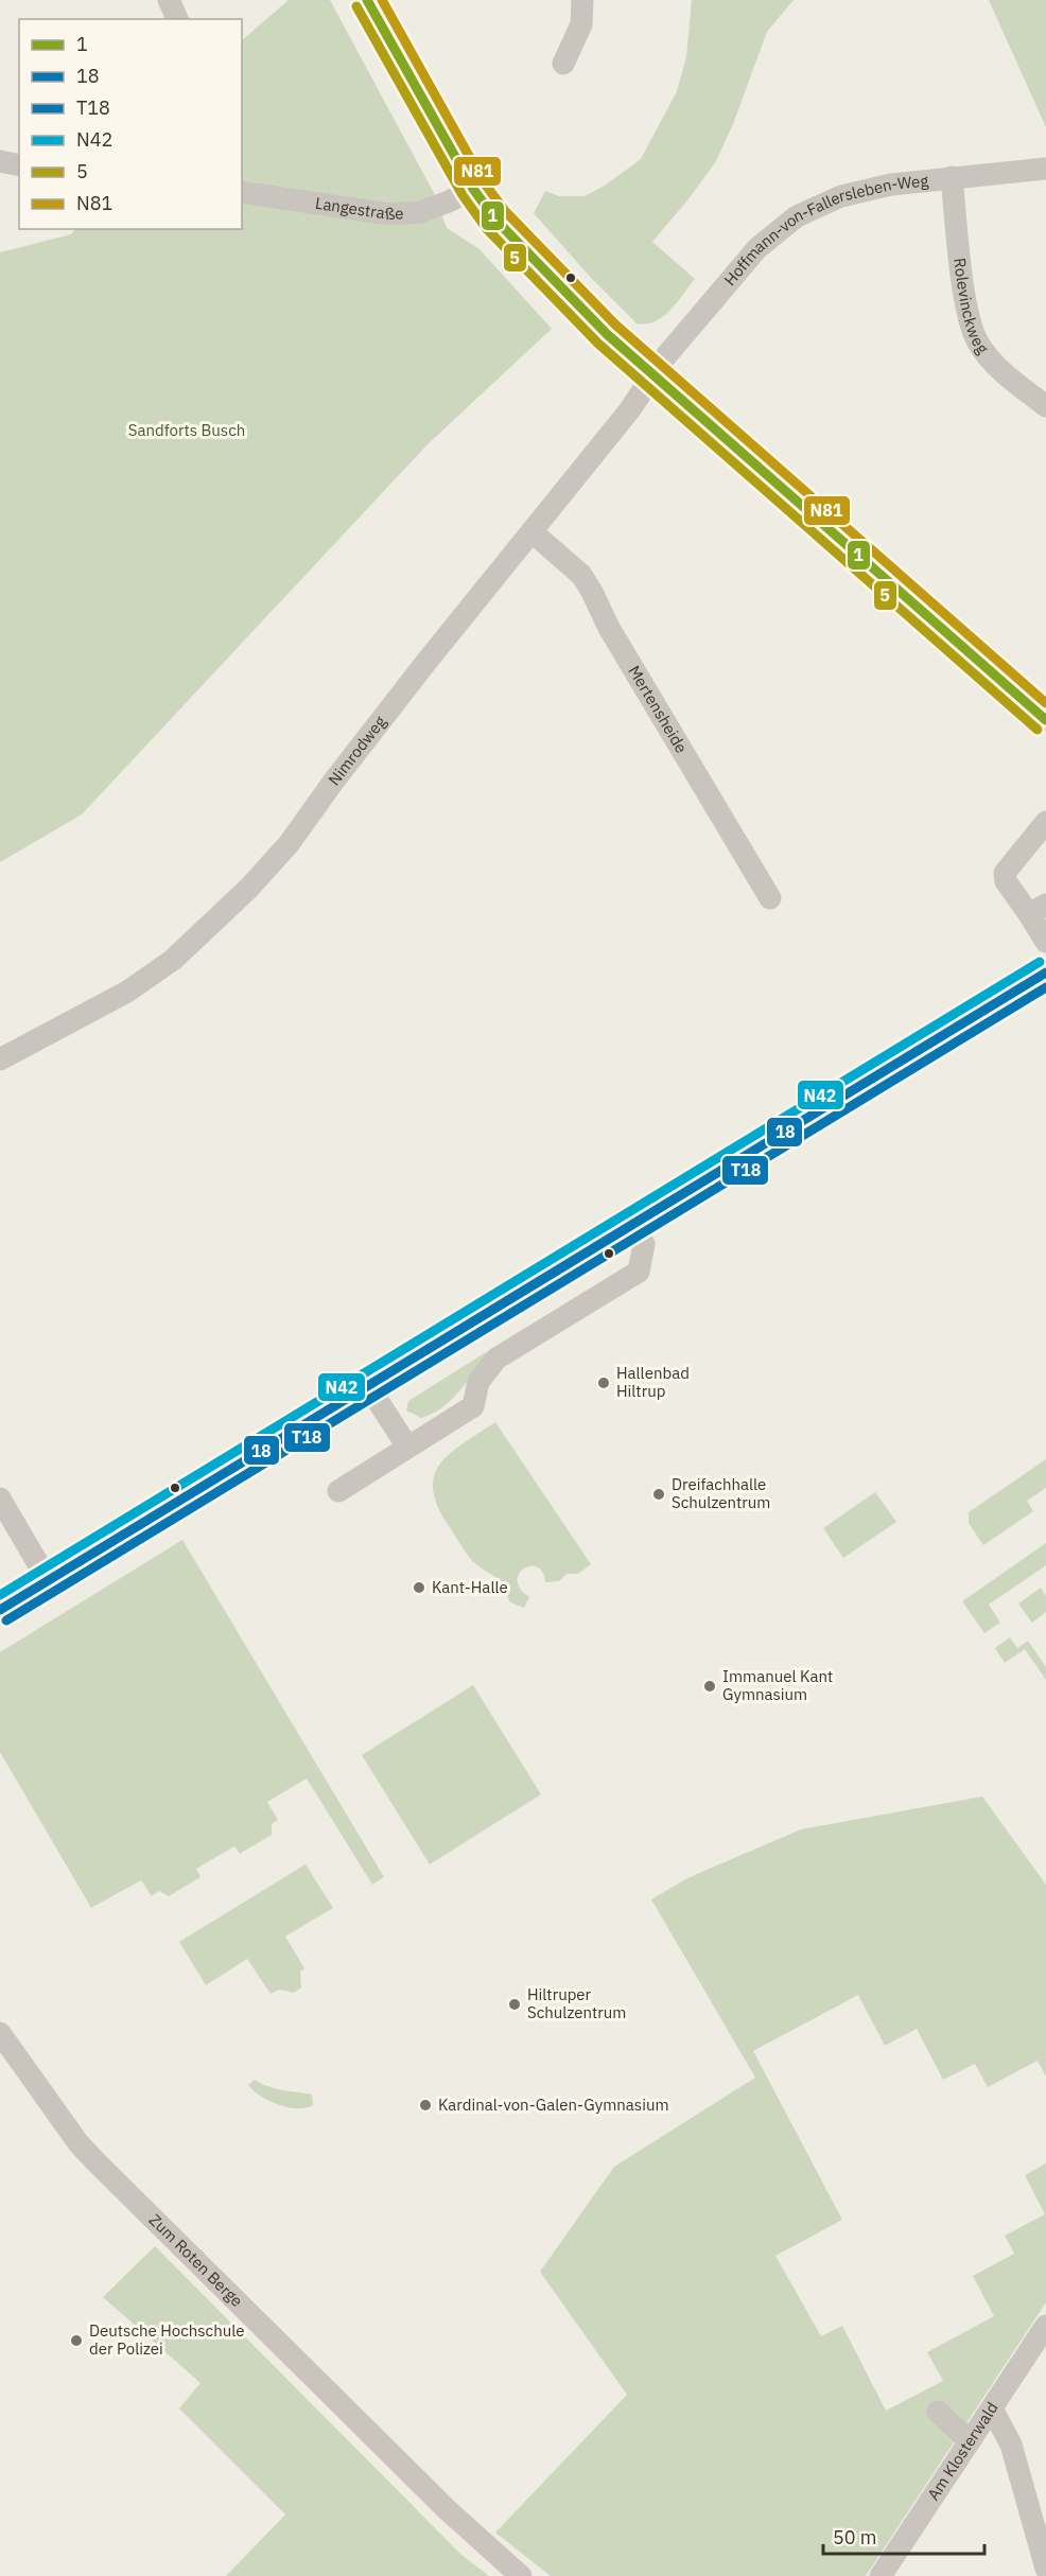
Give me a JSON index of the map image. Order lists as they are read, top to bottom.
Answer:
{
  "streets": {
    "street": [
      "Langestraße",
      "Hoffmann-von-Fallersleben-Weg",
      "Rolevinckweg",
      "Mertensheide",
      "Nimrodweg",
      "Zum Roten Berge",
      "Am Klosterwald"
    ]
  },
  "crossings": [
    ["Hoffmann-von-Fallersleben-Weg", "Rolevinckweg"],
    ["Hoffmann-von-Fallersleben-Weg", "Nimrodweg"],
    ["Mertensheide", "Nimrodweg"]
  ],
  "parks": ["Sandforts Busch"],
  "places": [
    "Hallenbad Hiltrup",
    "Dreifachhalle Schulzentrum",
    "Kant-Halle",
    "Immanuel Kant Gymnasium",
    "Hiltruper Schulzentrum",
    "Kardinal-von-Galen-Gymnasium",
    "Deutsche Hochschule der Polizei"
  ],
  "lines": [
    "transit line 1",
    "transit line N81",
    "transit line 5",
    "transit line N42",
    "transit line 18",
    "transit line T18"
  ],
  "legend": [
    "1",
    "18",
    "T18",
    "N42",
    "5",
    "N81"
  ],
  "scale_bar": "50 m"
}
